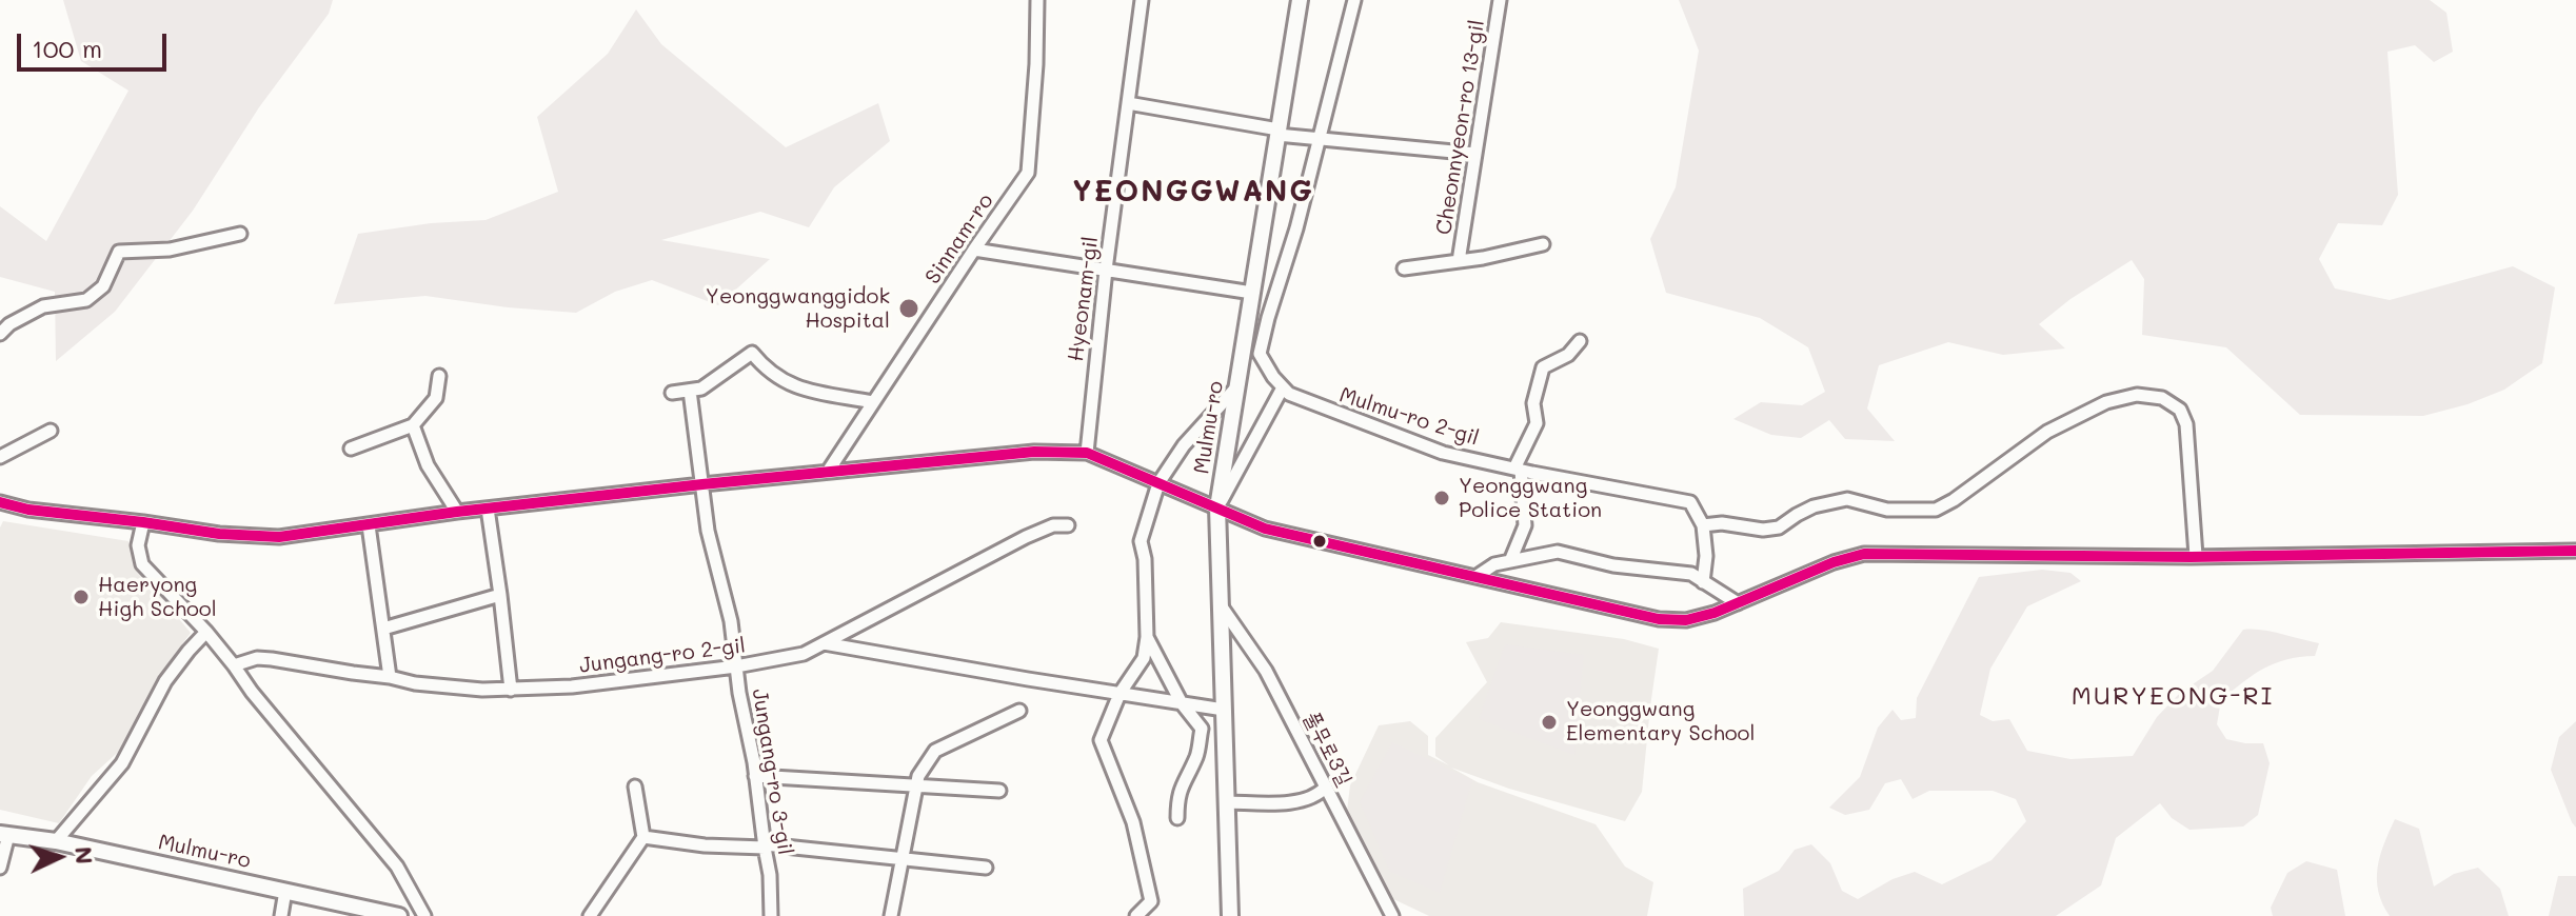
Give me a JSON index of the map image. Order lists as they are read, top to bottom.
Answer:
{
  "streets": {
    "main road": ["Mulmu-ro"],
    "street": [
      "Cheonnyeon-ro 13-gil",
      "Sinnam-ro",
      "Hyeonam-gil",
      "Mulmu-ro 2-gil",
      "Jungang-ro 2-gil",
      "풀무로3길",
      "Jungang-ro 3-gil"
    ]
  },
  "crossings": [
    ["Mulmu-ro", "풀무로3길"],
    ["Jungang-ro 2-gil", "Jungang-ro 3-gil"]
  ],
  "districts": ["YEONGGWANG", "MURYEONG-RI"],
  "places": [
    "Yeonggwanggidok Hospital",
    "Yeonggwang Police Station",
    "Haeryong High School",
    "Yeonggwang Elementary School"
  ],
  "scale_bar": "100 m",
  "north": "right"
}
